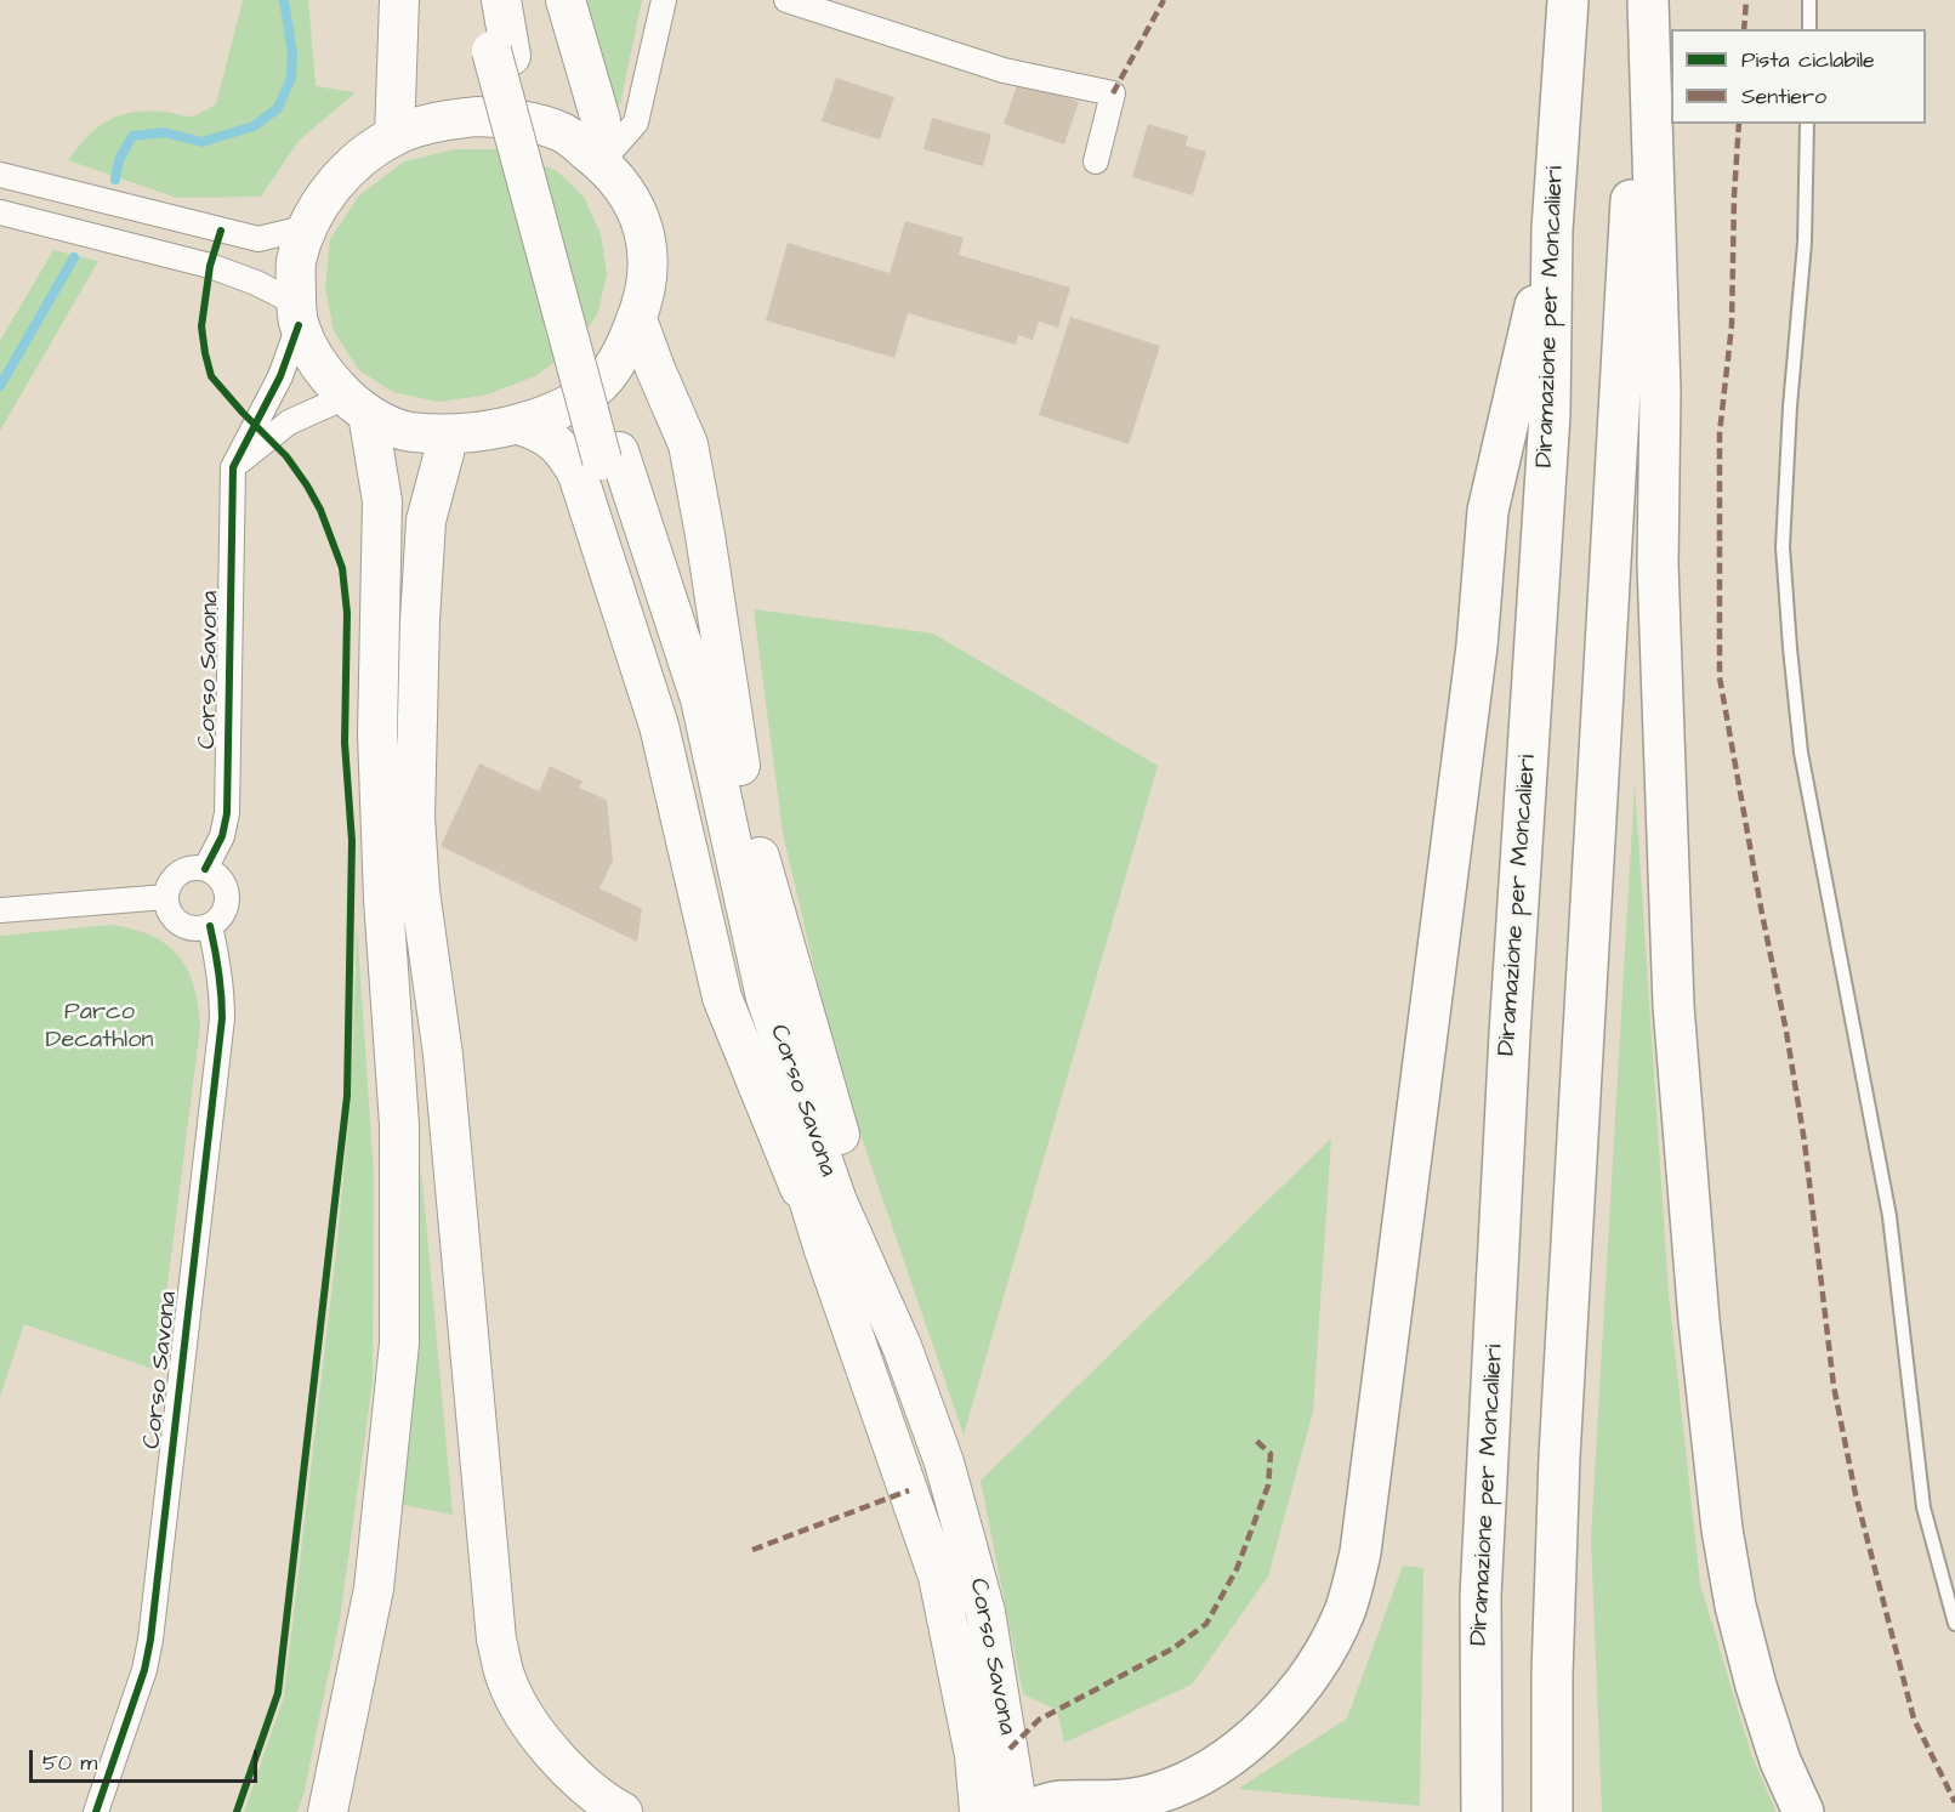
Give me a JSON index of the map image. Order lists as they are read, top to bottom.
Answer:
{
  "streets": {
    "highway": ["Diramazione per Moncalieri"],
    "main road": ["Corso Savona"]
  },
  "parks": ["Parco Decathlon"],
  "legend": ["Pista ciclabile", "Sentiero"],
  "scale_bar": "50 m"
}
